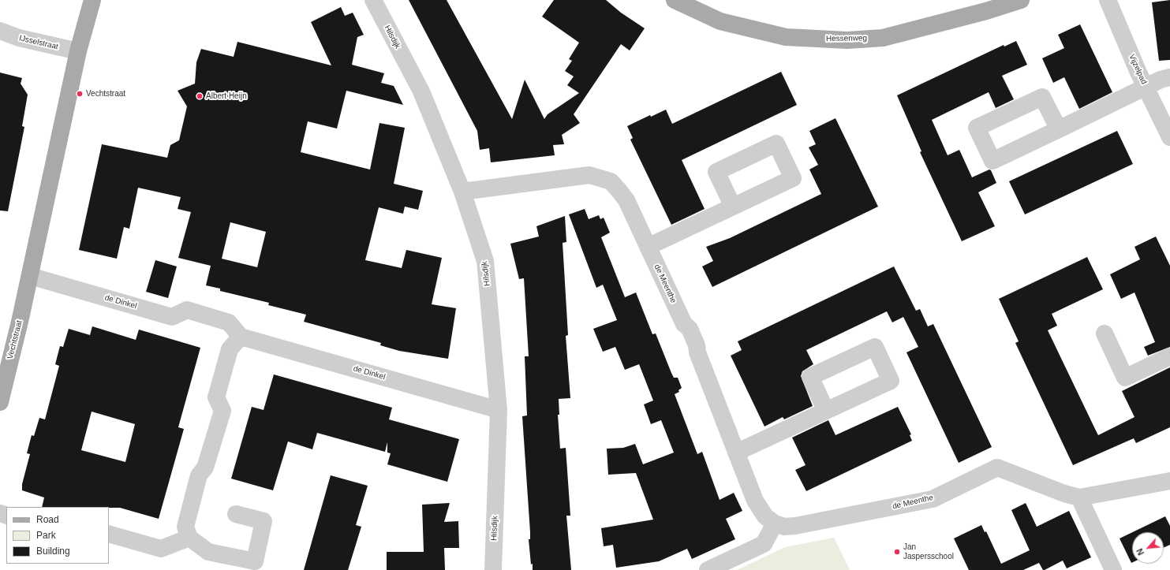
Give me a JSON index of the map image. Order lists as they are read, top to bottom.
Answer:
{
  "streets": {
    "main road": ["Hessenweg", "Vechtstraat"],
    "street": [
      "Hilsdijk",
      "IJsselstraat",
      "Vijzelpad",
      "de Meenthe",
      "de Dinkel"
    ]
  },
  "crossings": [
    ["Hilsdijk", "de Meenthe"],
    ["Hilsdijk", "de Dinkel"],
    ["IJsselstraat", "Vechtstraat"],
    ["de Dinkel", "Vechtstraat"]
  ],
  "places": ["Vechtstraat", "Albert Heijn", "Jan Jaspersschool"],
  "legend": ["Road", "Park", "Building"],
  "north": "bottom left"
}
